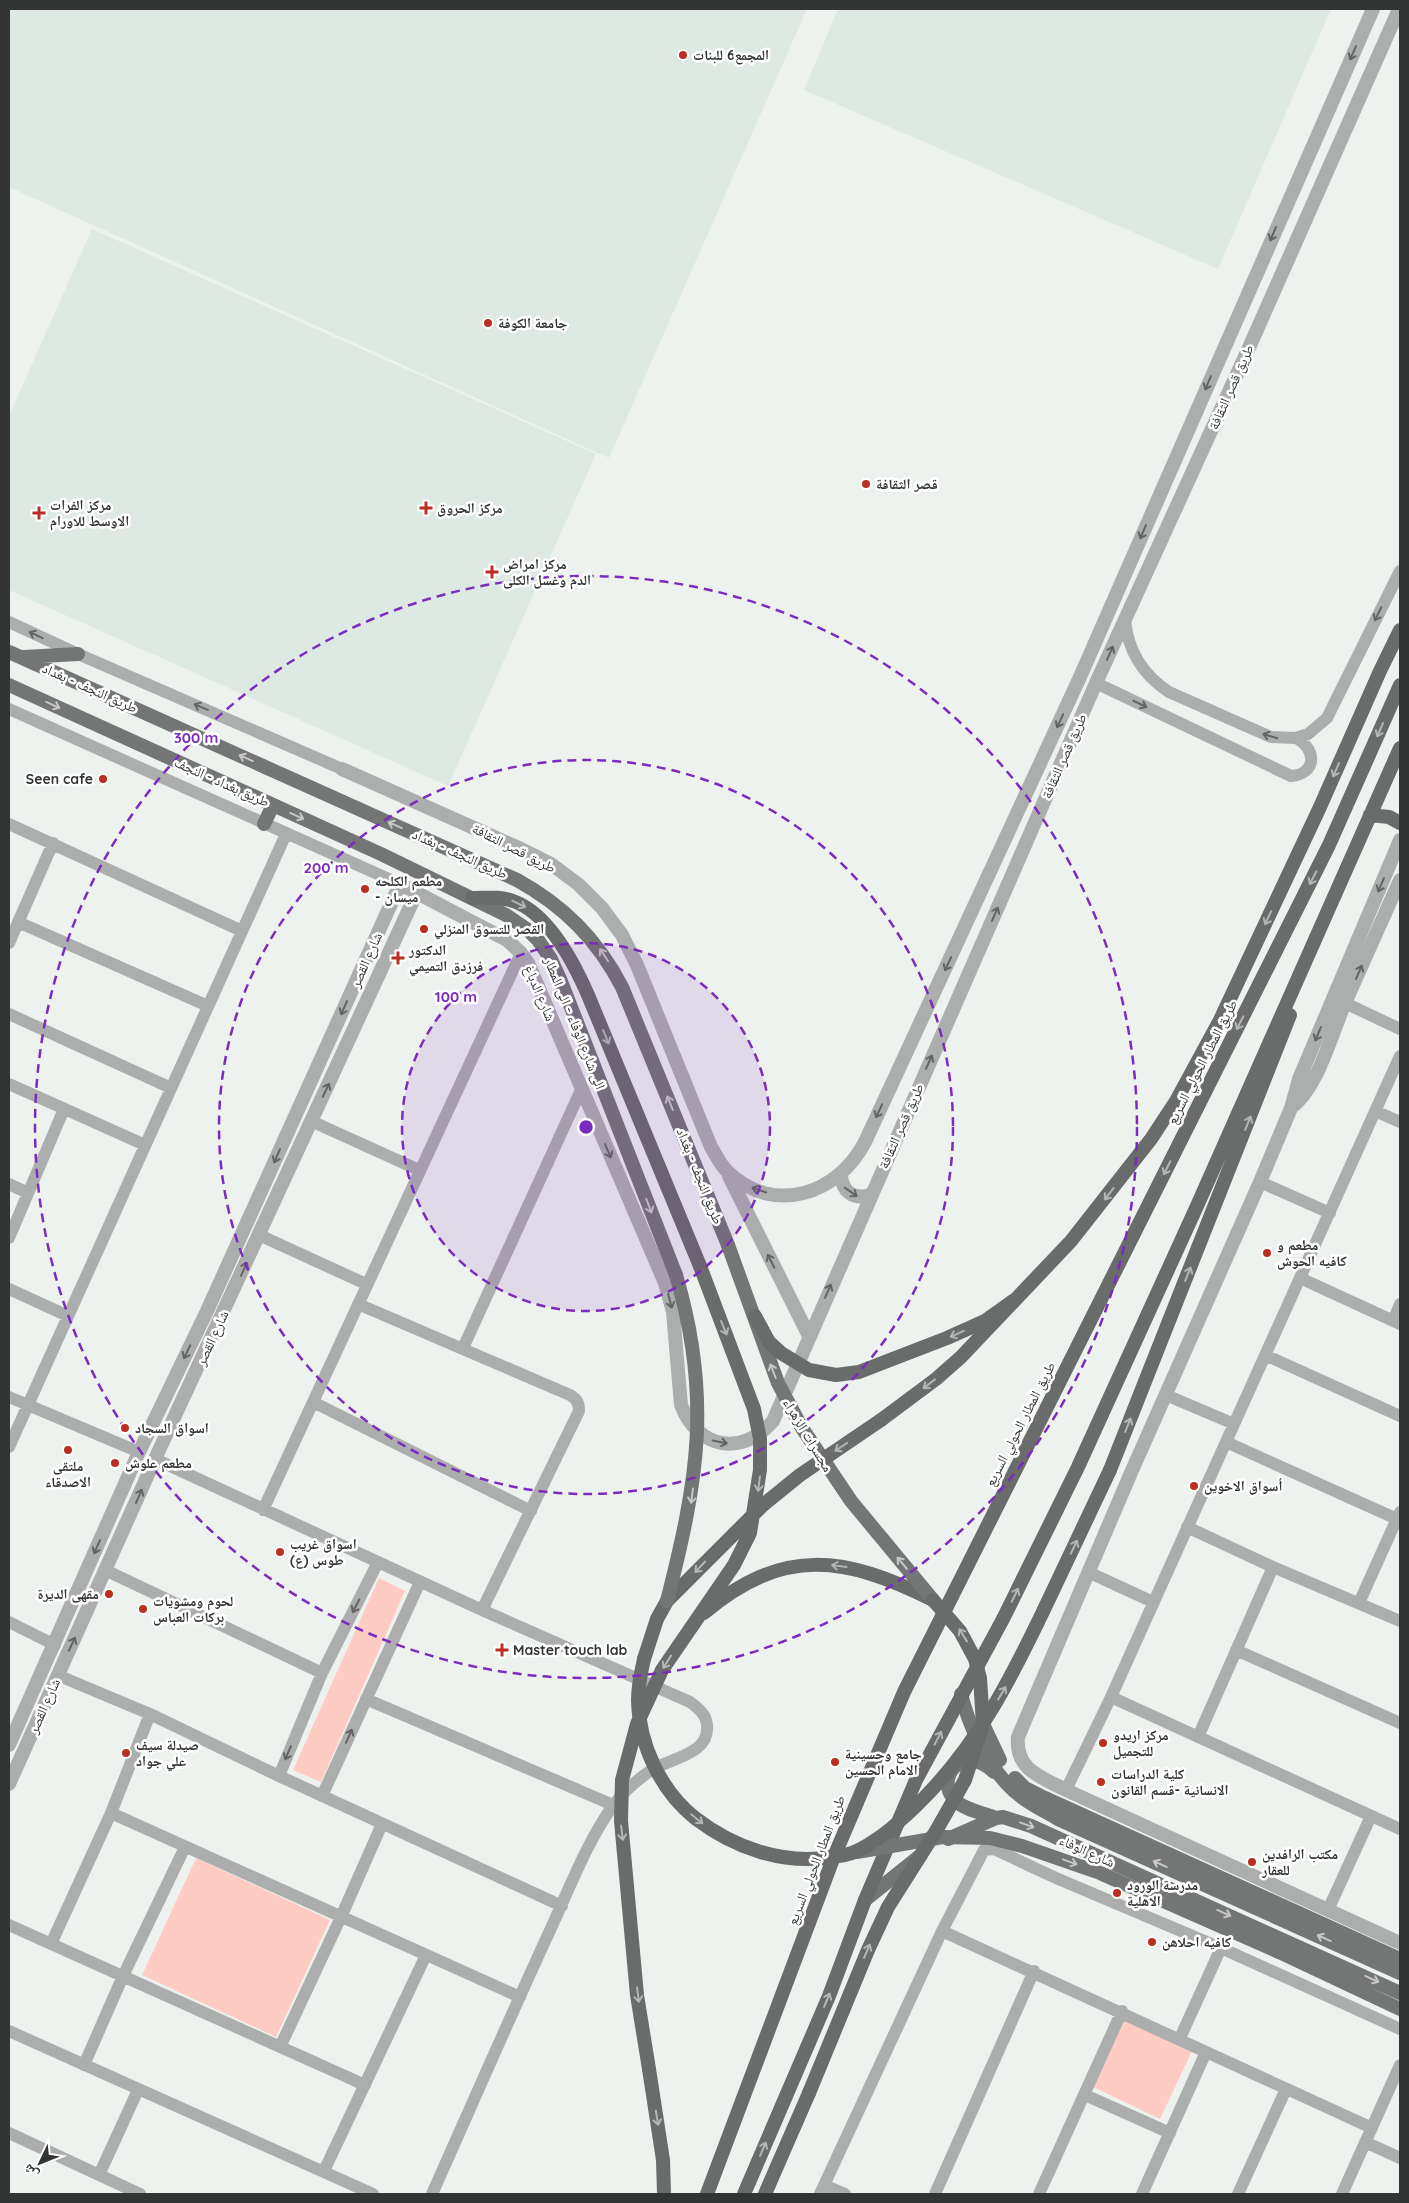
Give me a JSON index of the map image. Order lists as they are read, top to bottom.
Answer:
{
  "streets": {
    "highway": ["طريق المطار الحولي السريع"],
    "main road": [
      "طريق النجف - بغداد",
      "طريق بغداد - النجف",
      "الى شارع الوفاء - الى المطار",
      "مجسرات الزهراء",
      "شارع الوفاء"
    ],
    "street": ["طريق قصر الثقافة", "شارع القصر", "شارع الدباغ"]
  },
  "crossings": [
    ["طريق قصر الثقافة", "شارع الدباغ"],
    ["طريق النجف - بغداد", "مجسرات الزهراء"],
    ["طريق بغداد - النجف", "الى شارع الوفاء - الى المطار"],
    ["شارع القصر", "شارع الدباغ"]
  ],
  "one_way": [
    "طريق النجف - بغداد",
    "طريق بغداد - النجف",
    "الى شارع الوفاء - الى المطار",
    "مجسرات الزهراء"
  ],
  "places": {
    "other": [
      "المجمع6 للبنات",
      "جامعة الكوفة",
      "قصر الثقافة",
      "Seen cafe",
      "مطعم الكلحه - ميسان",
      "القصر للتسوق المنزلي",
      "مطعم و كافيه الحوش",
      "اسواق السجاد",
      "ملتقى الاصدقاء",
      "مطعم علوش",
      "أسواق الاخوين",
      "اسواق غريب طوس (ع)",
      "مقهى الديرة",
      "لحوم ومشويات بركات العباس",
      "مركز اريدو للتجميل",
      "صيدلة سيف علي جواد",
      "جامع وحسينية الامام الحسين",
      "كلية الدراسات الانسانية -قسم القانون",
      "مكتب الرافدين للعقار",
      "مدرسة الورود الاهلية",
      "كافيه احلاهن"
    ],
    "health": [
      "مركز الحروق",
      "مركز الفرات الاوسط للاورام",
      "مركز امراض الدم وغسل الكلى",
      "الدكتور فرزدق التميمي",
      "Master touch lab"
    ]
  },
  "north": "bottom left",
  "rings": ["300 m", "200 m", "100 m"]
}
